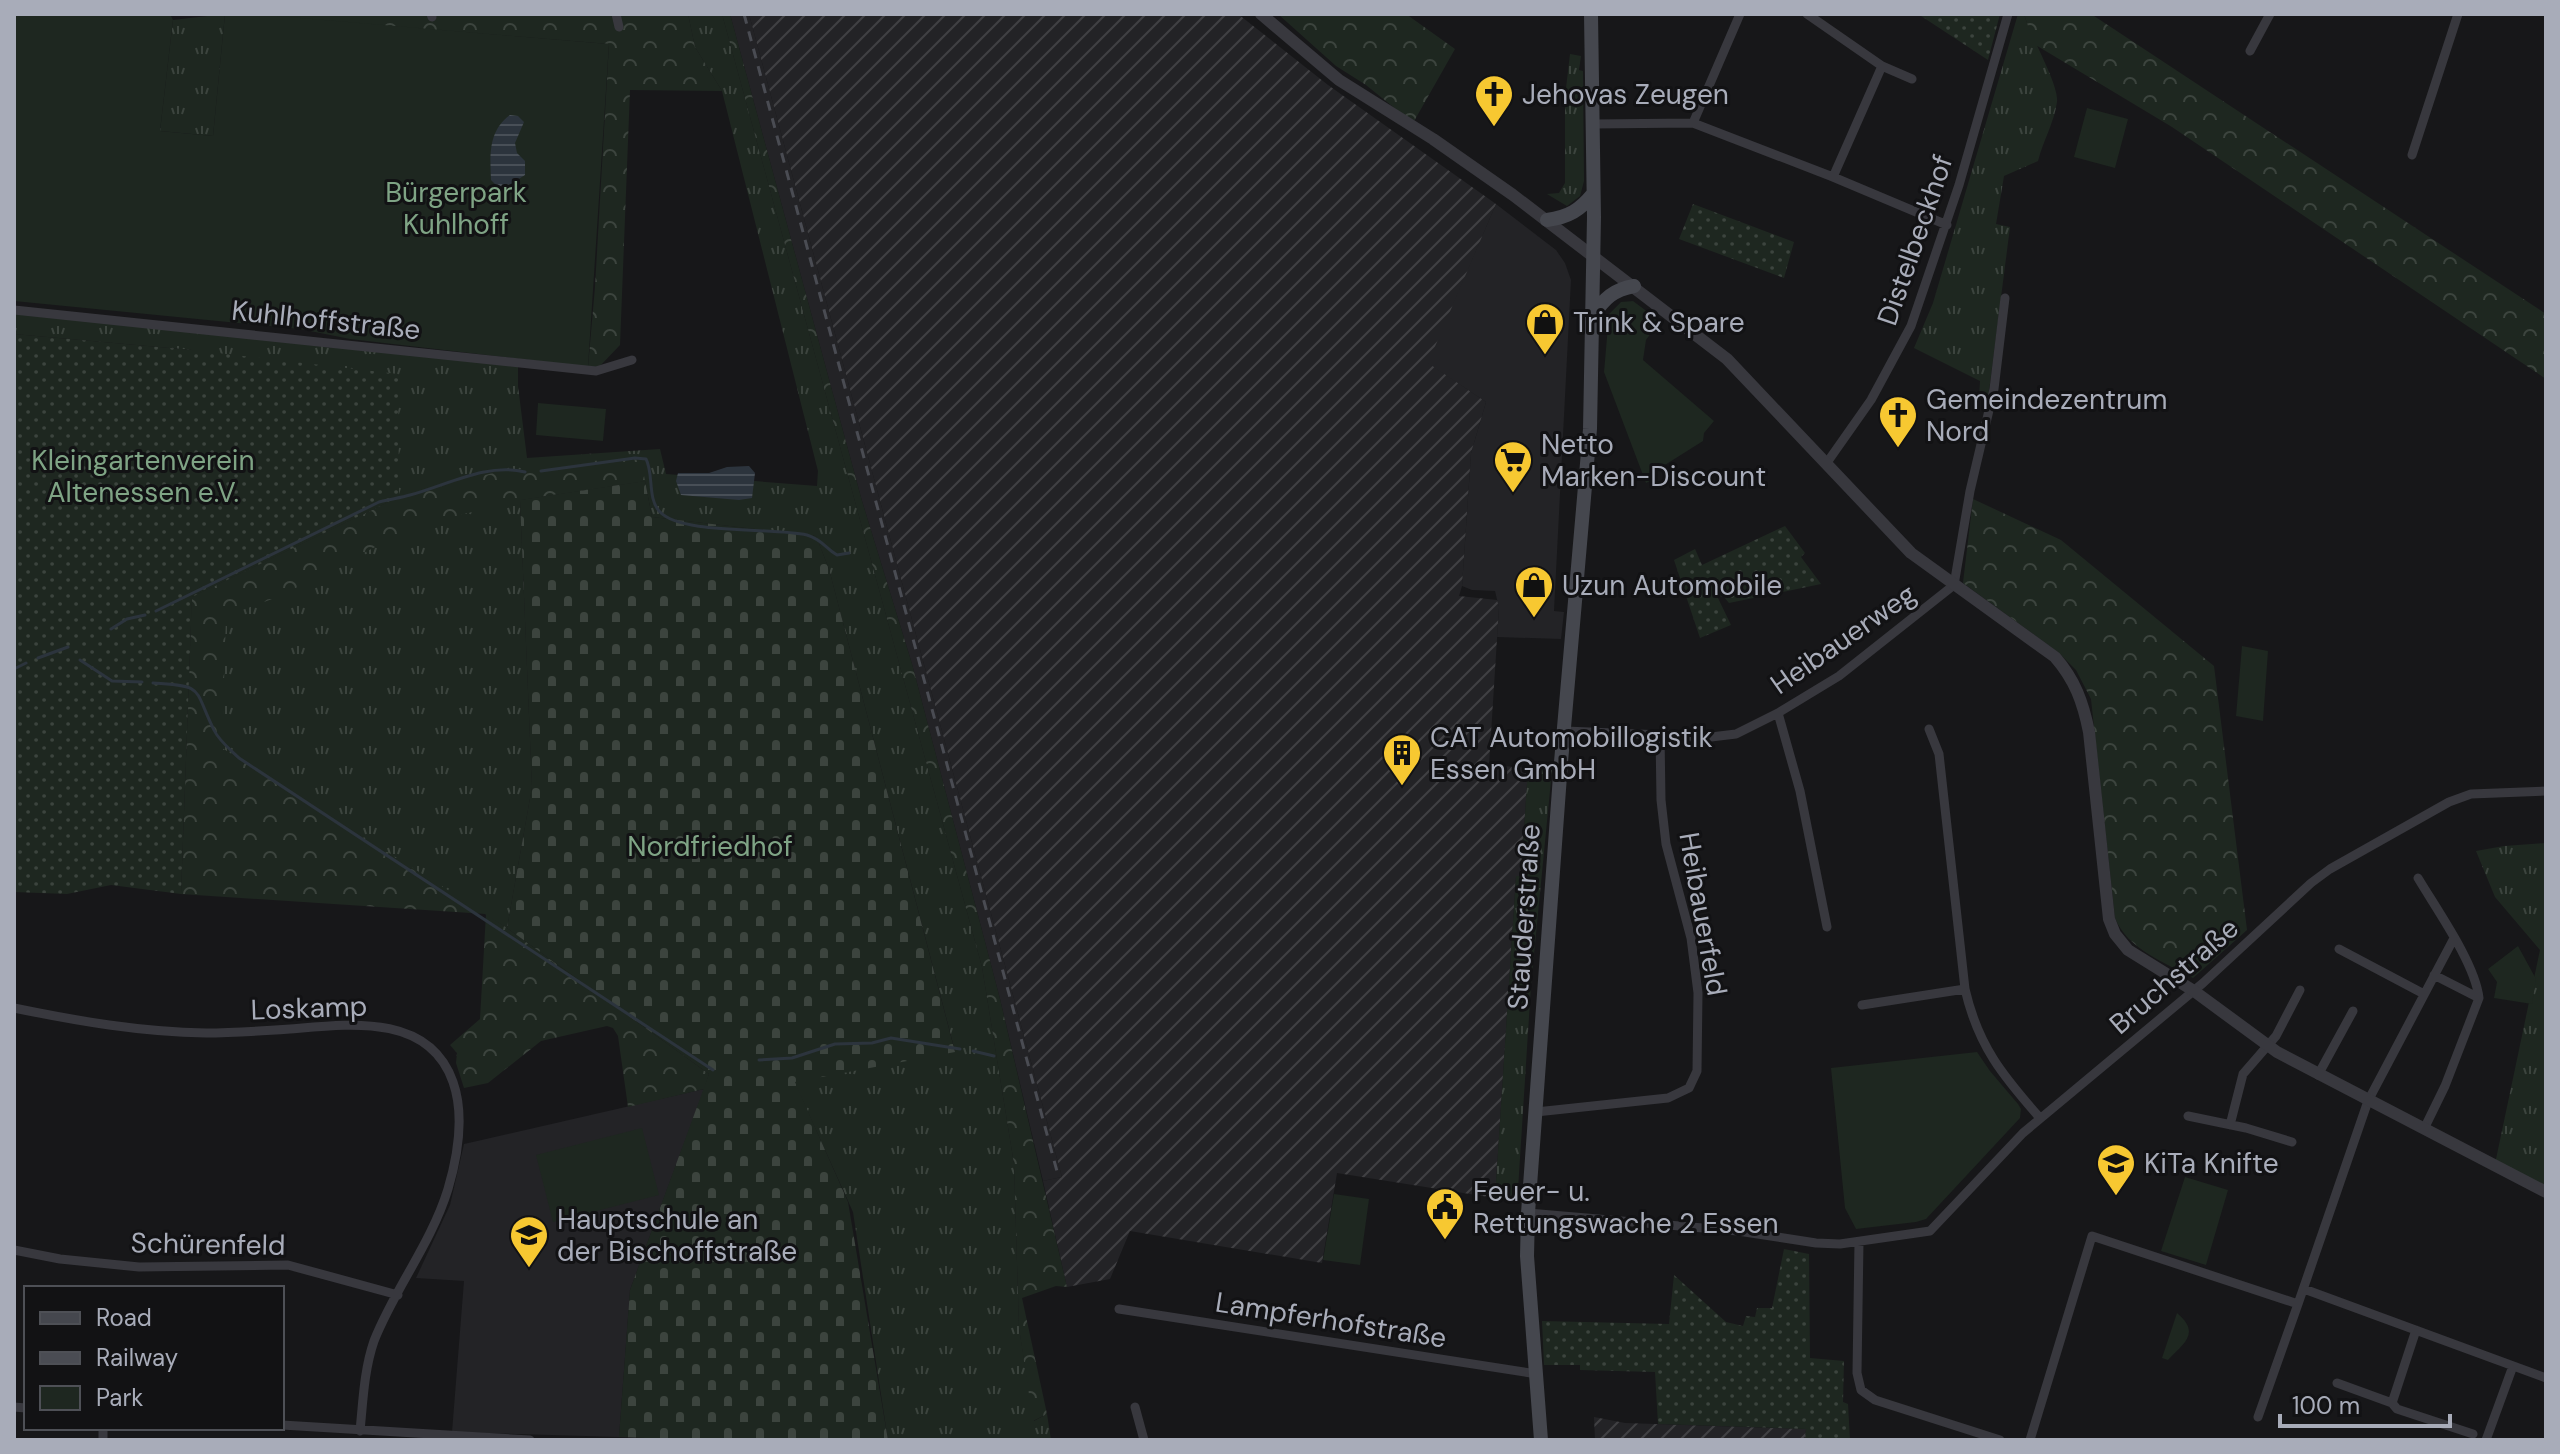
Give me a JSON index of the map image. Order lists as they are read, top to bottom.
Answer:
{
  "streets": {
    "main road": ["Stauderstraße"],
    "street": [
      "Distelbeckhof",
      "Kuhlhoffstraße",
      "Heibauerweg",
      "Heibauerfeld",
      "Bruchstraße",
      "Loskamp",
      "Schürenfeld",
      "Lampferhofstraße"
    ]
  },
  "crossings": [
    ["Heibauerweg", "Heibauerfeld"],
    ["Heibauerweg", "Stauderstraße"],
    ["Heibauerfeld", "Stauderstraße"],
    ["Stauderstraße", "Bruchstraße"],
    ["Stauderstraße", "Lampferhofstraße"],
    ["Loskamp", "Schürenfeld"]
  ],
  "parks": ["Bürgerpark Kuhlhoff", "Kleingartenverein Altenessen e.V.", "Nordfriedhof"],
  "places": {
    "church": ["Jehovas Zeugen", "Gemeindezentrum Nord"],
    "shop": ["Trink & Spare", "Uzun Automobile"],
    "supermarket": ["Netto Marken-Discount"],
    "building": ["CAT Automobillogistik Essen GmbH"],
    "school or university": ["KiTa Knifte", "Hauptschule an der Bischoffstraße"],
    "public building": ["Feuer- u. Rettungswache 2 Essen"]
  },
  "legend": ["Road", "Railway", "Park"],
  "scale_bar": "100 m"
}
